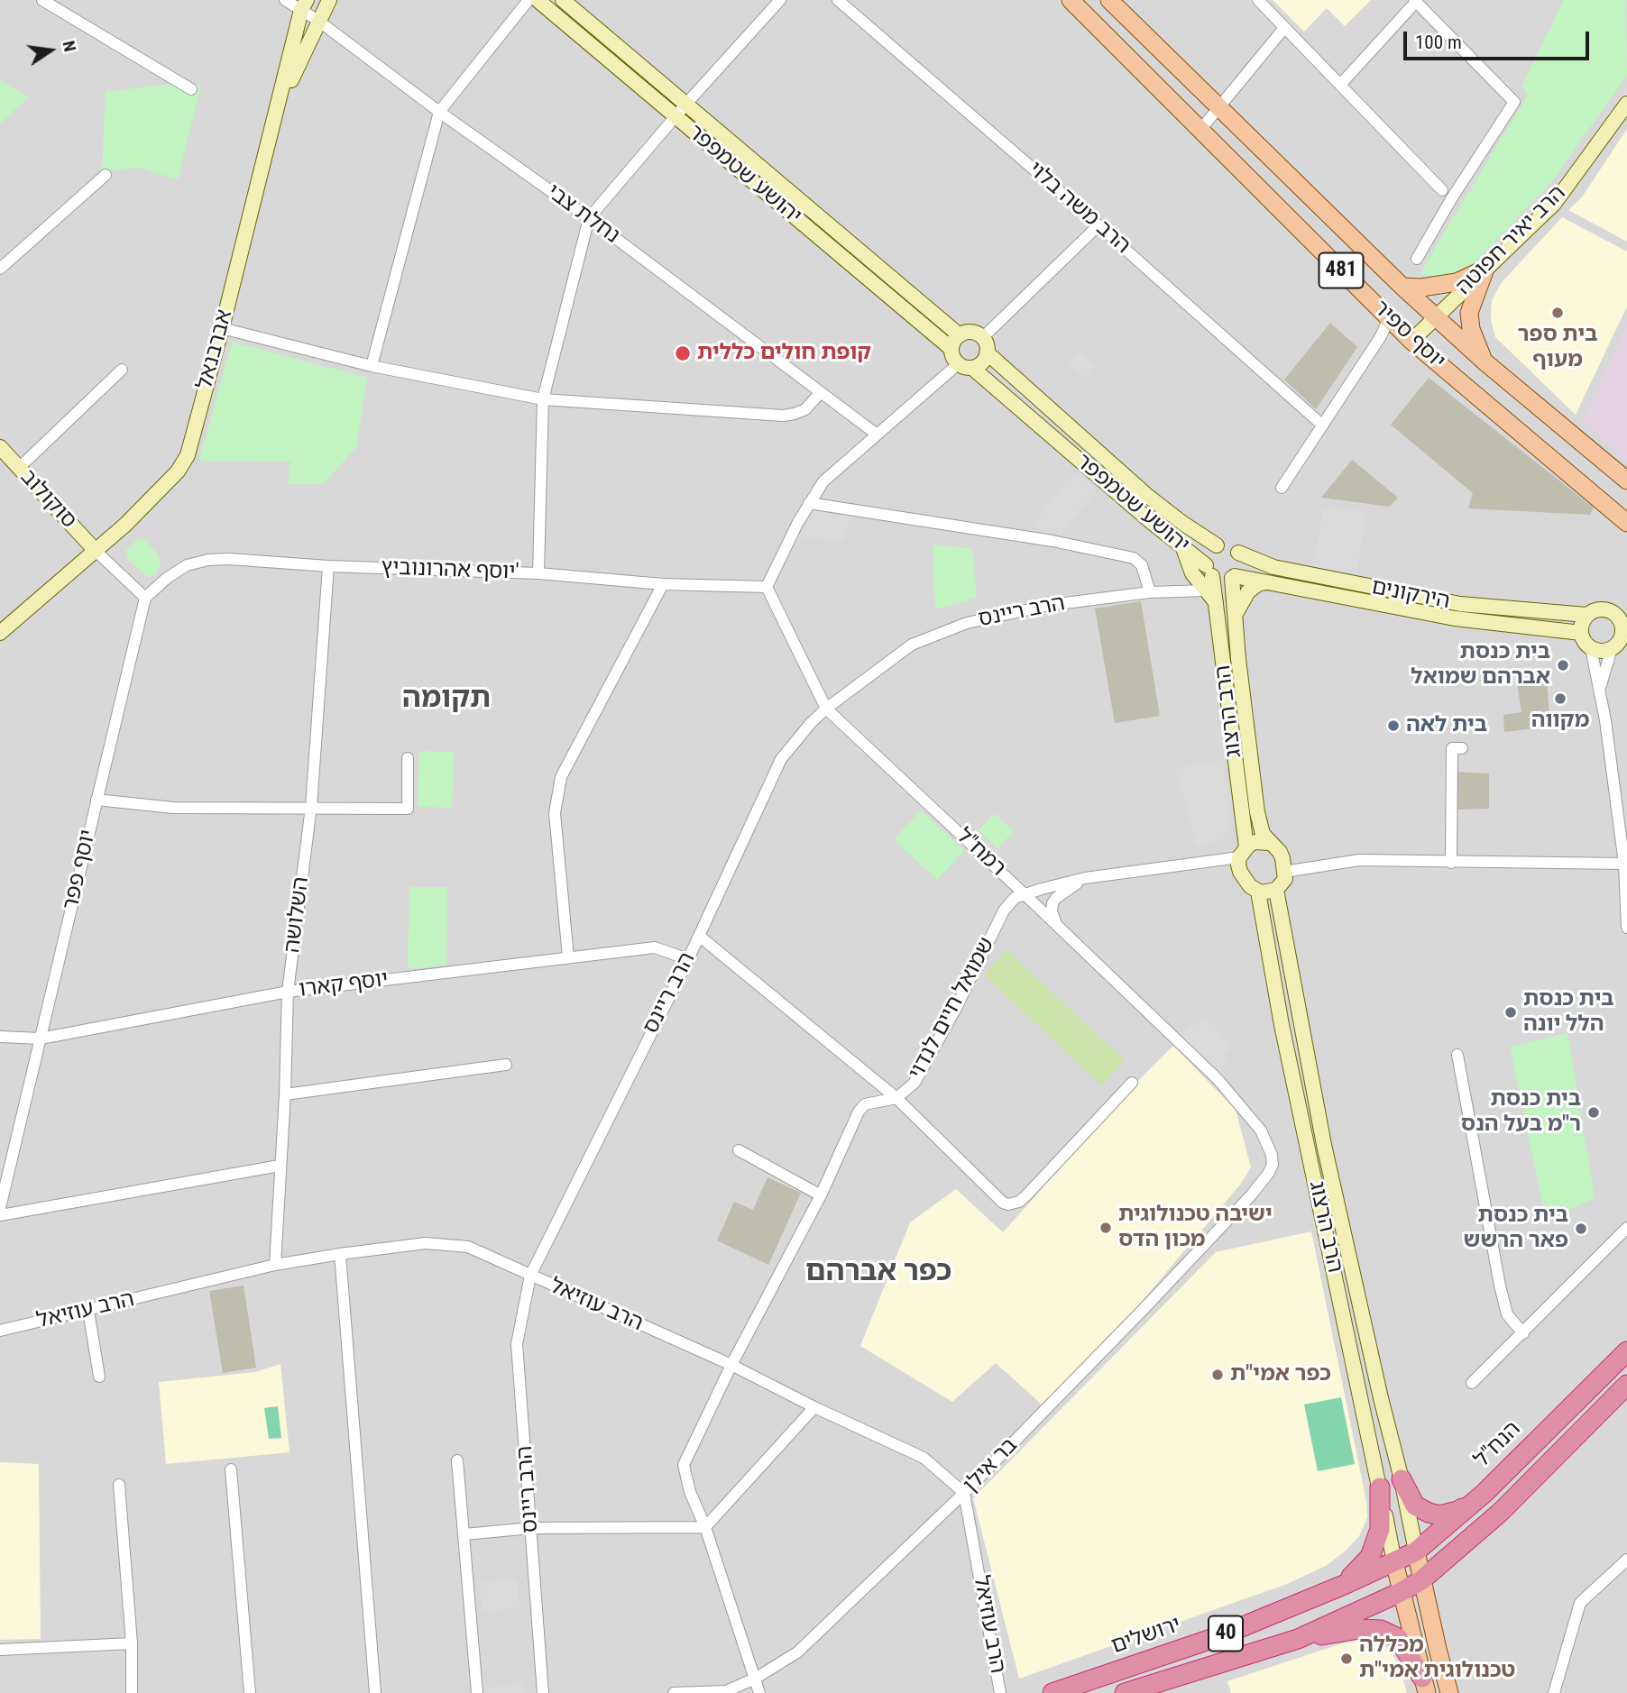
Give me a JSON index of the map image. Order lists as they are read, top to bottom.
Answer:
{
  "streets": {
    "highway": ["הנח\"ל", "40", "ירושלים"],
    "main road": ["481", "יוסף ספיר"],
    "street": [
      "יהושע שטמפפר",
      "הרב משה בלוי",
      "נחלת צבי",
      "הרב יאיר חפוטה",
      "אברבנאל",
      "סוקולוב",
      "יוסף אהרונוביץ'",
      "הירקונים",
      "הרב ריינס",
      "הרב הרצוג",
      "רמח\"ל",
      "יוסף פפר",
      "השלושה",
      "יוסף קארו",
      "שמואל חיים לנדוי",
      "הרב עוזיאל",
      "בר אילן"
    ]
  },
  "crossings": [
    ["יהושע שטמפפר", "הירקונים"],
    ["יהושע שטמפפר", "הרב הרצוג"],
    ["נחלת צבי", "אברבנאל"],
    ["הרב יאיר חפוטה", "יוסף ספיר"],
    ["אברבנאל", "סוקולוב"],
    ["יוסף אהרונוביץ'", "רמח\"ל"],
    ["יוסף אהרונוביץ'", "יוסף פפר"],
    ["יוסף אהרונוביץ'", "השלושה"],
    ["הירקונים", "הרב הרצוג"],
    ["הרב ריינס", "רמח\"ל"],
    ["הרב ריינס", "יוסף קארו"],
    ["הרב ריינס", "הרב עוזיאל"],
    ["הרב הרצוג", "שמואל חיים לנדוי"],
    ["הרב הרצוג", "הנח\"ל"],
    ["הרב הרצוג", "ירושלים"],
    ["רמח\"ל", "שמואל חיים לנדוי"],
    ["רמח\"ל", "בר אילן"],
    ["יוסף פפר", "יוסף קארו"],
    ["השלושה", "יוסף קארו"],
    ["השלושה", "הרב עוזיאל"],
    ["שמואל חיים לנדוי", "הרב עוזיאל"],
    ["שמואל חיים לנדוי", "בר אילן"],
    ["הרב עוזיאל", "בר אילן"],
    ["הנח\"ל", "ירושלים"]
  ],
  "districts": ["תקומה", "כפר אברהם"],
  "places": [
    "בית ספר מעוף",
    "קופת חולים כללית",
    "בית כנסת אברהם שמואל",
    "מקווה",
    "בית לאה",
    "בית כנסת הלל יונה",
    "בית כנסת ר\"מ בעל הנס",
    "ישיבה טכנולוגית מכון הדס",
    "בית כנסת פאר הרשש",
    "כפר אמי\"ת",
    "מכללה טכנולוגית אמי\"ת"
  ],
  "scale_bar": "100 m",
  "north": "right"
}
